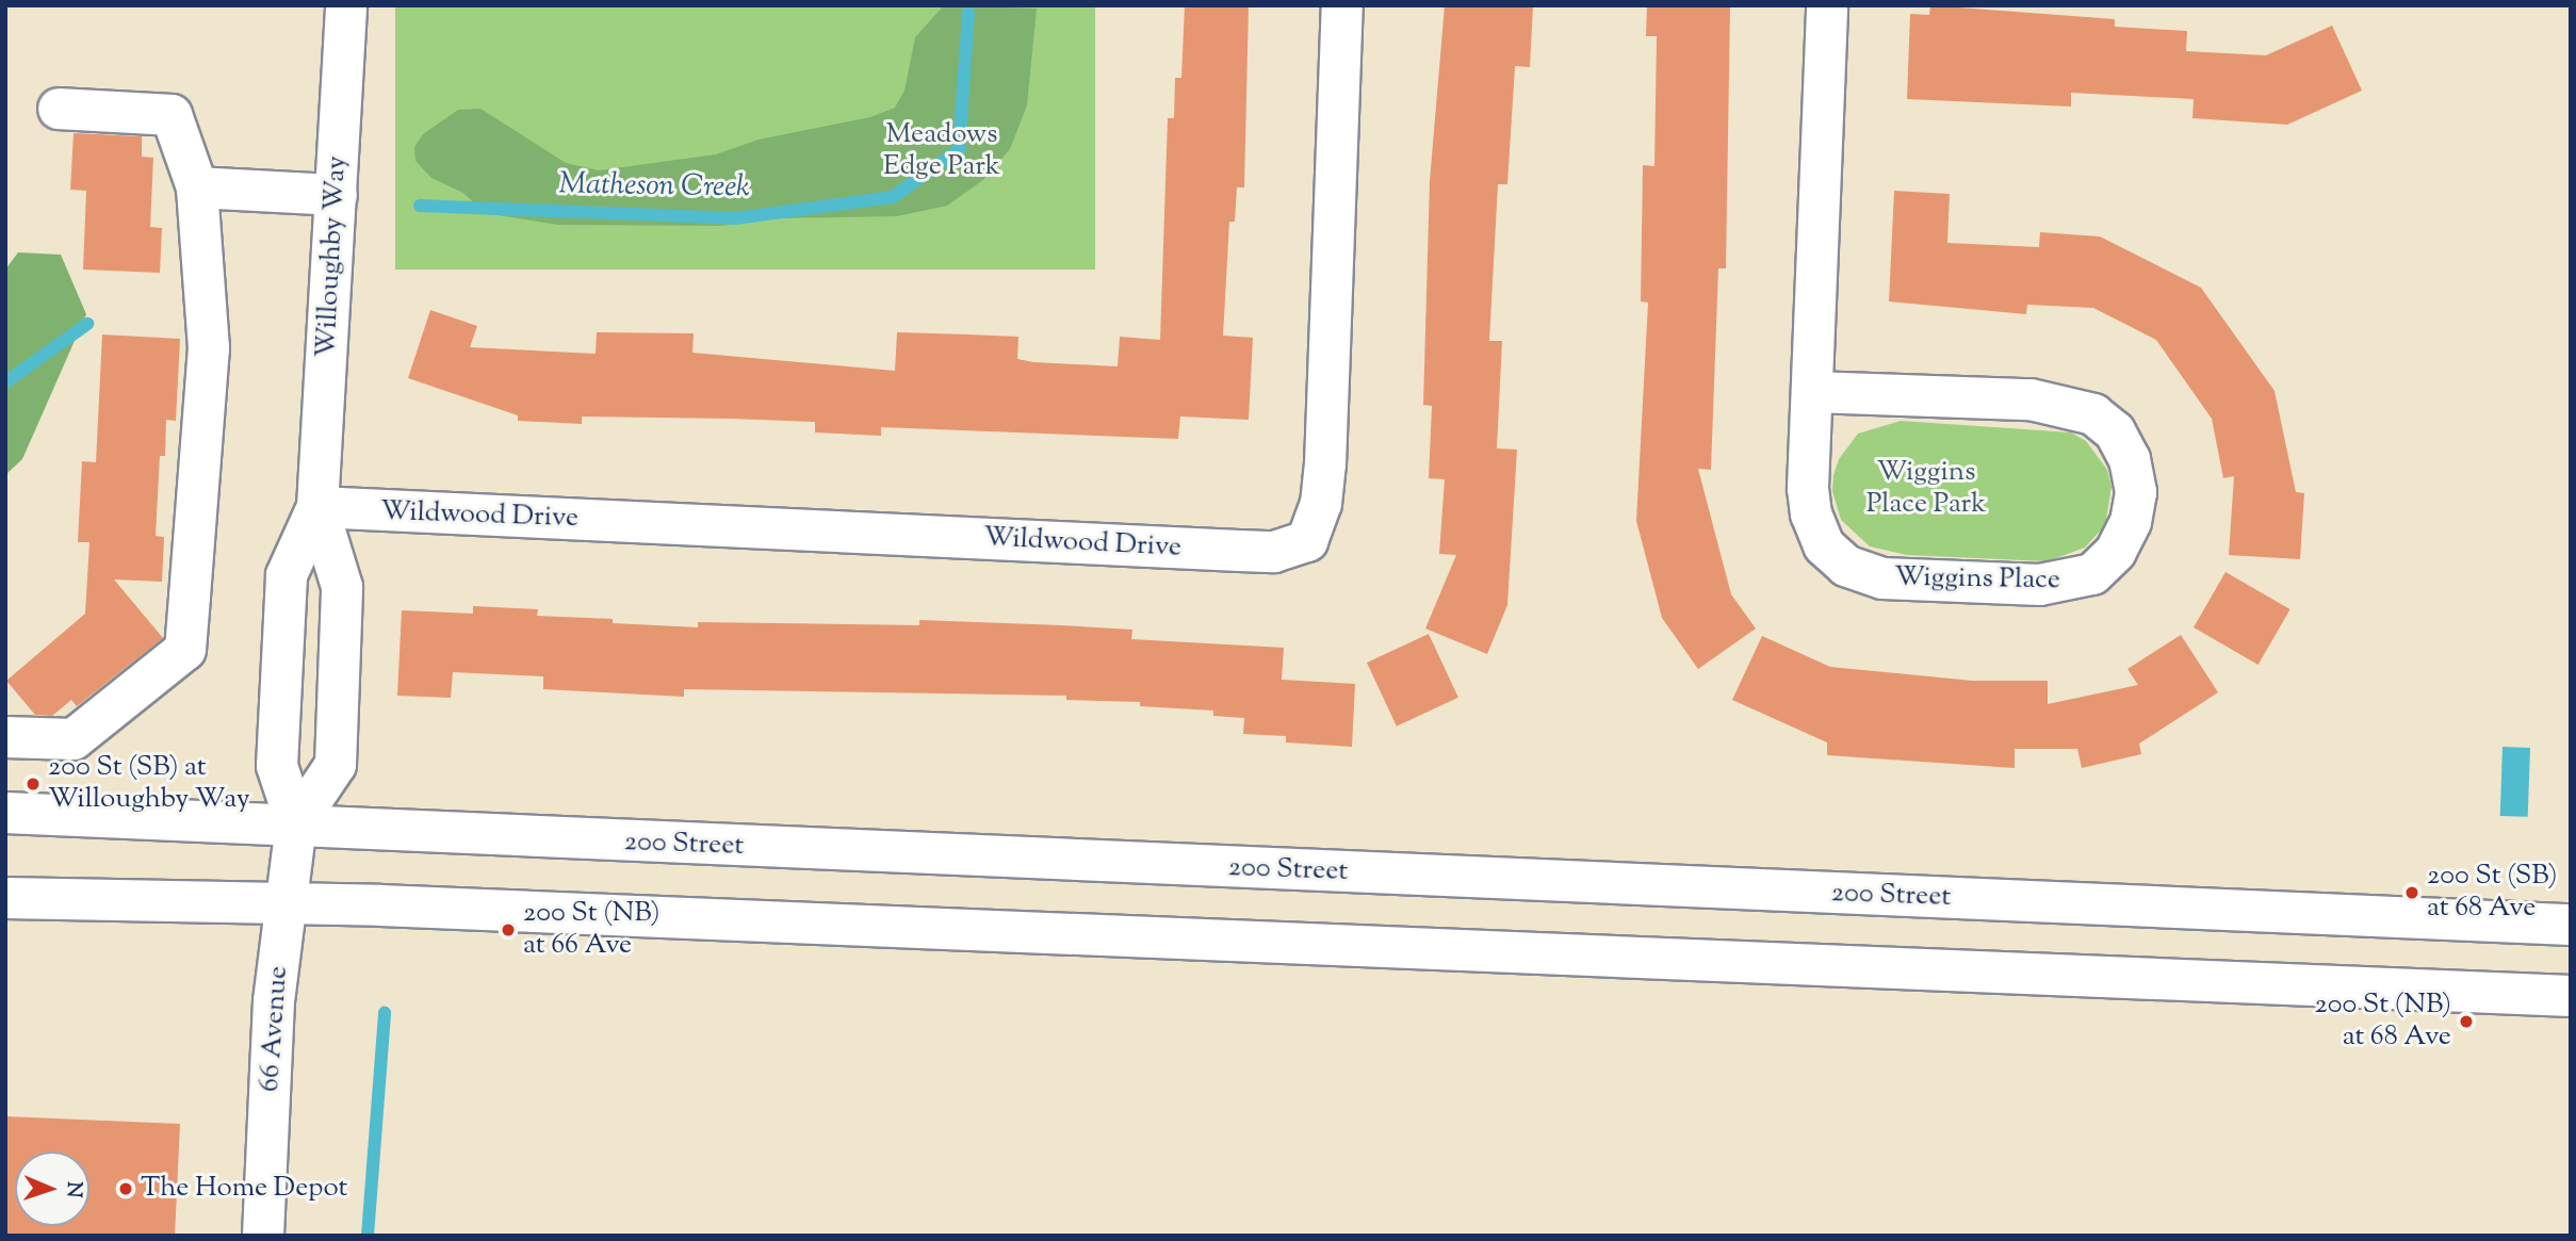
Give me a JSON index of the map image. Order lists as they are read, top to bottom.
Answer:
{
  "streets": {
    "main road": [
      "Willoughby Way",
      "Wildwood Drive",
      "Wiggins Place",
      "200 Street",
      "66 Avenue"
    ]
  },
  "crossings": [
    ["Willoughby Way", "Wildwood Drive"],
    ["Willoughby Way", "200 Street"],
    ["Willoughby Way", "66 Avenue"],
    ["200 Street", "66 Avenue"]
  ],
  "water": ["Matheson Creek"],
  "parks": ["Meadows Edge Park", "Wiggins Place Park"],
  "places": [
    "200 St (SB) at Willoughby Way",
    "200 St (SB) at 68 Ave",
    "200 St (NB) at 66 Ave",
    "200 St (NB) at 68 Ave",
    "The Home Depot"
  ],
  "north": "right"
}
